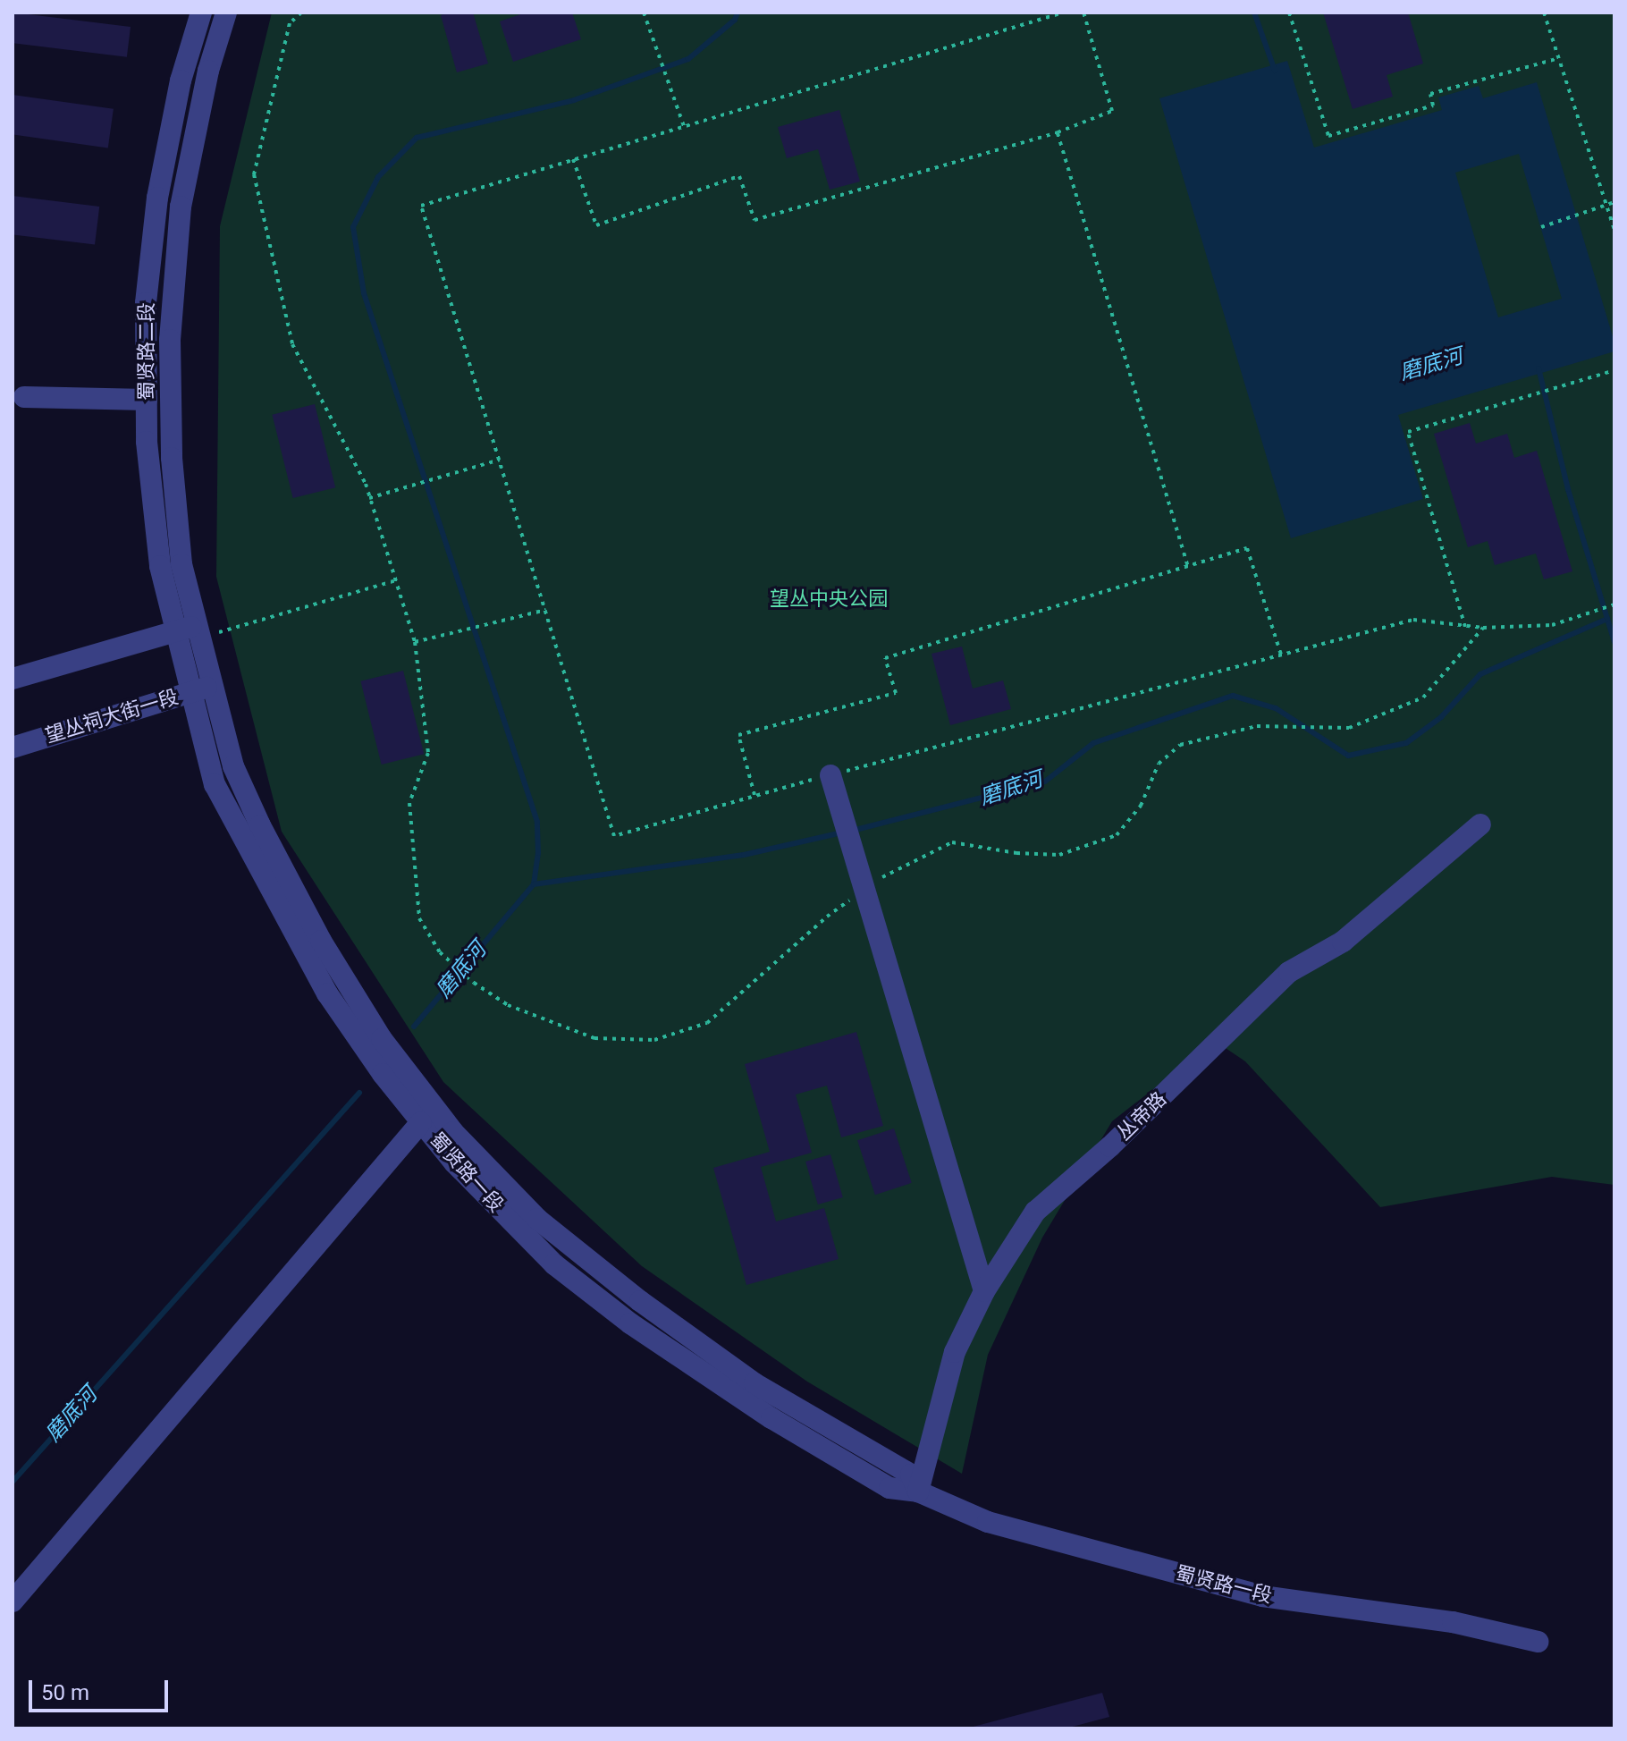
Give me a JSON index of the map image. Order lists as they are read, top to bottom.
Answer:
{
  "streets": {
    "street": [
      "蜀贤路二段",
      "望丛祠大街一段",
      "丛帝路",
      "蜀贤路一段"
    ]
  },
  "crossings": [
    ["蜀贤路二段", "望丛祠大街一段"],
    ["蜀贤路二段", "蜀贤路一段"],
    ["望丛祠大街一段", "蜀贤路一段"],
    ["丛帝路", "蜀贤路一段"]
  ],
  "water": ["磨底河"],
  "parks": ["望丛中央公园"],
  "scale_bar": "50 m"
}
